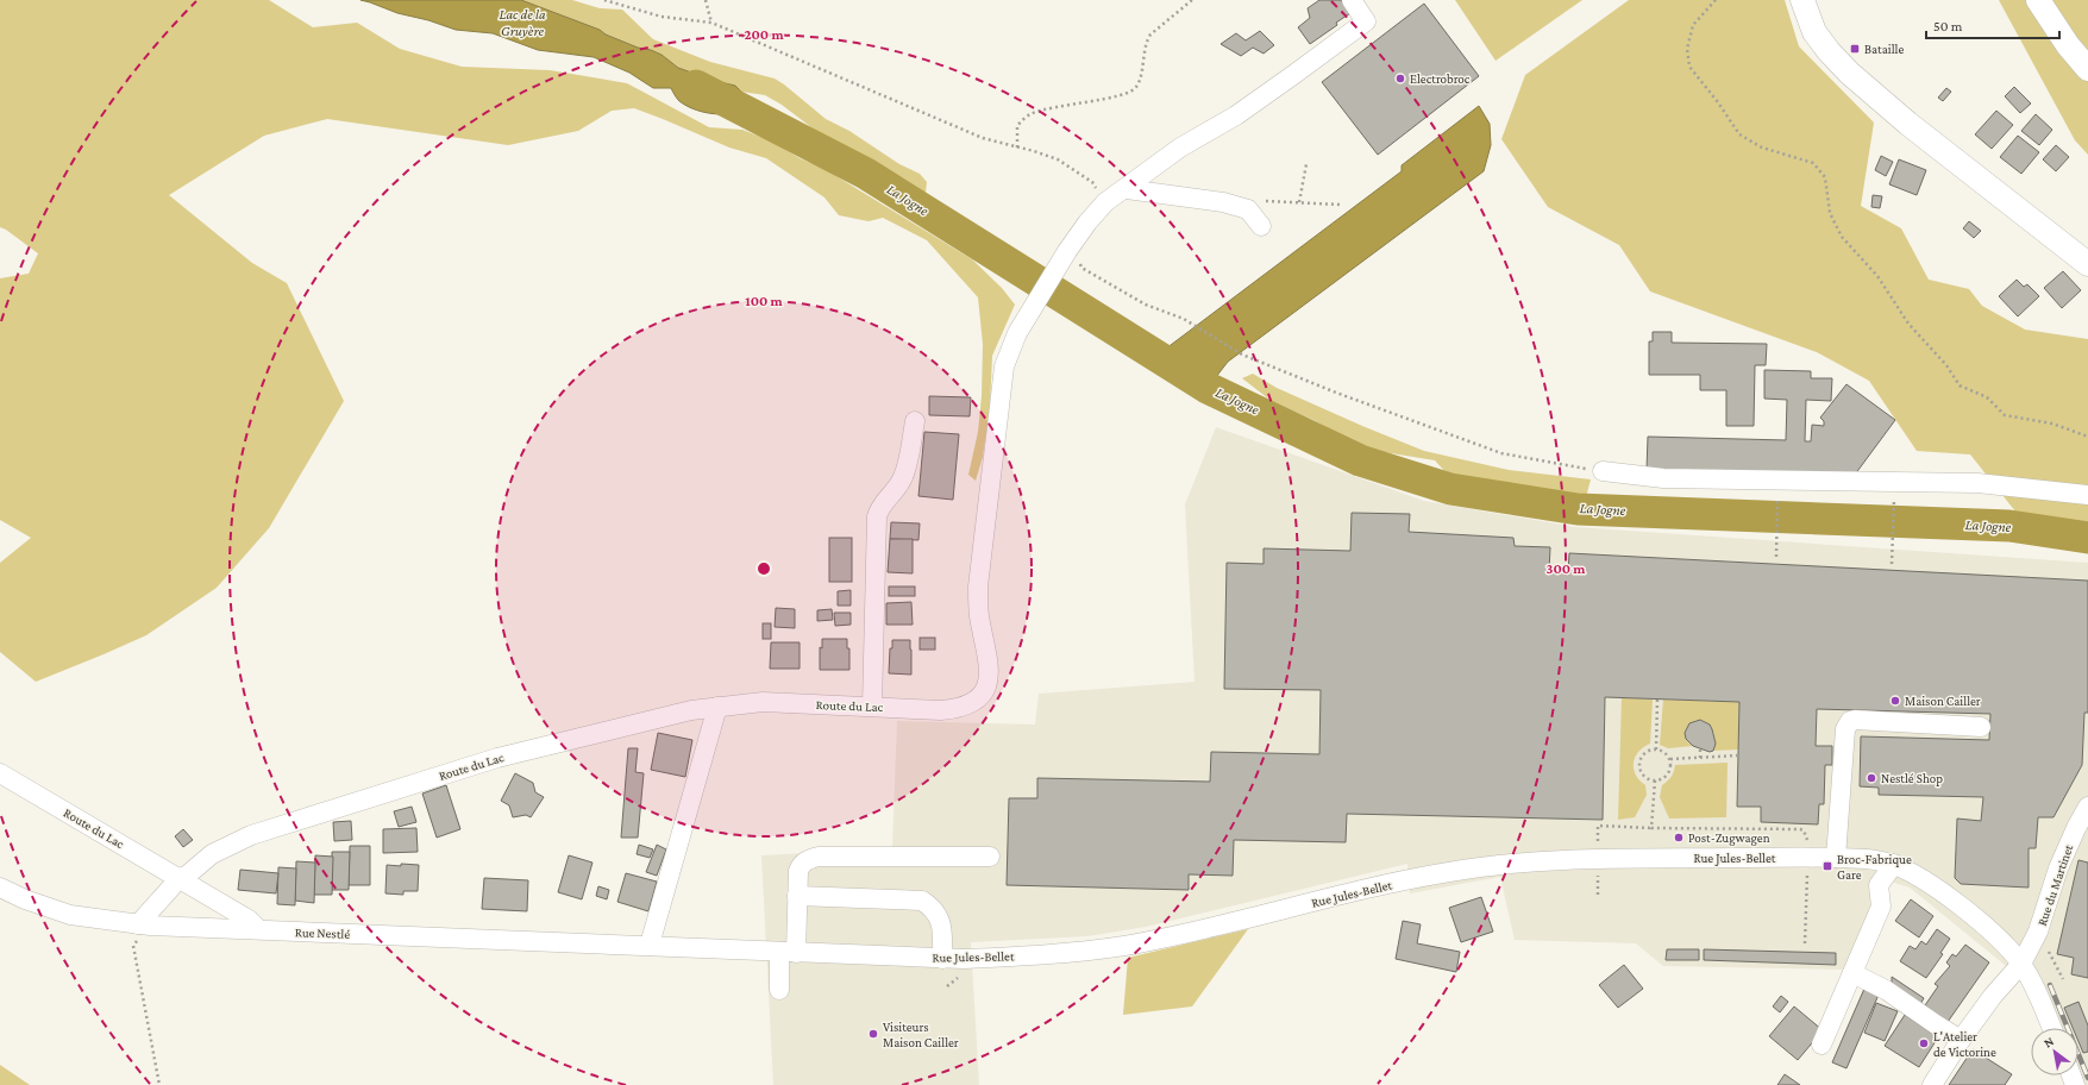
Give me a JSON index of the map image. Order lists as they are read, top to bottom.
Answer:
{
  "streets": {
    "street": [
      "Route du Lac",
      "Rue Jules-Bellet",
      "Rue du Martinet",
      "Rue Nestlé"
    ]
  },
  "crossings": [
    ["Rue Jules-Bellet", "Rue du Martinet"],
    ["Rue Jules-Bellet", "Rue Nestlé"]
  ],
  "water": ["Lac de la Gruyère", "La Jogne"],
  "places": {
    "transit": ["Bataille", "Broc-Fabrique Gare"],
    "other": [
      "Electrobroc",
      "Maison Cailler",
      "Nestlé Shop",
      "Post-Zugwagen",
      "Visiteurs Maison Cailler",
      "L'Atelier de Victorine"
    ]
  },
  "scale_bar": "50 m",
  "north": "top left",
  "rings": ["200 m", "100 m", "300 m"]
}
